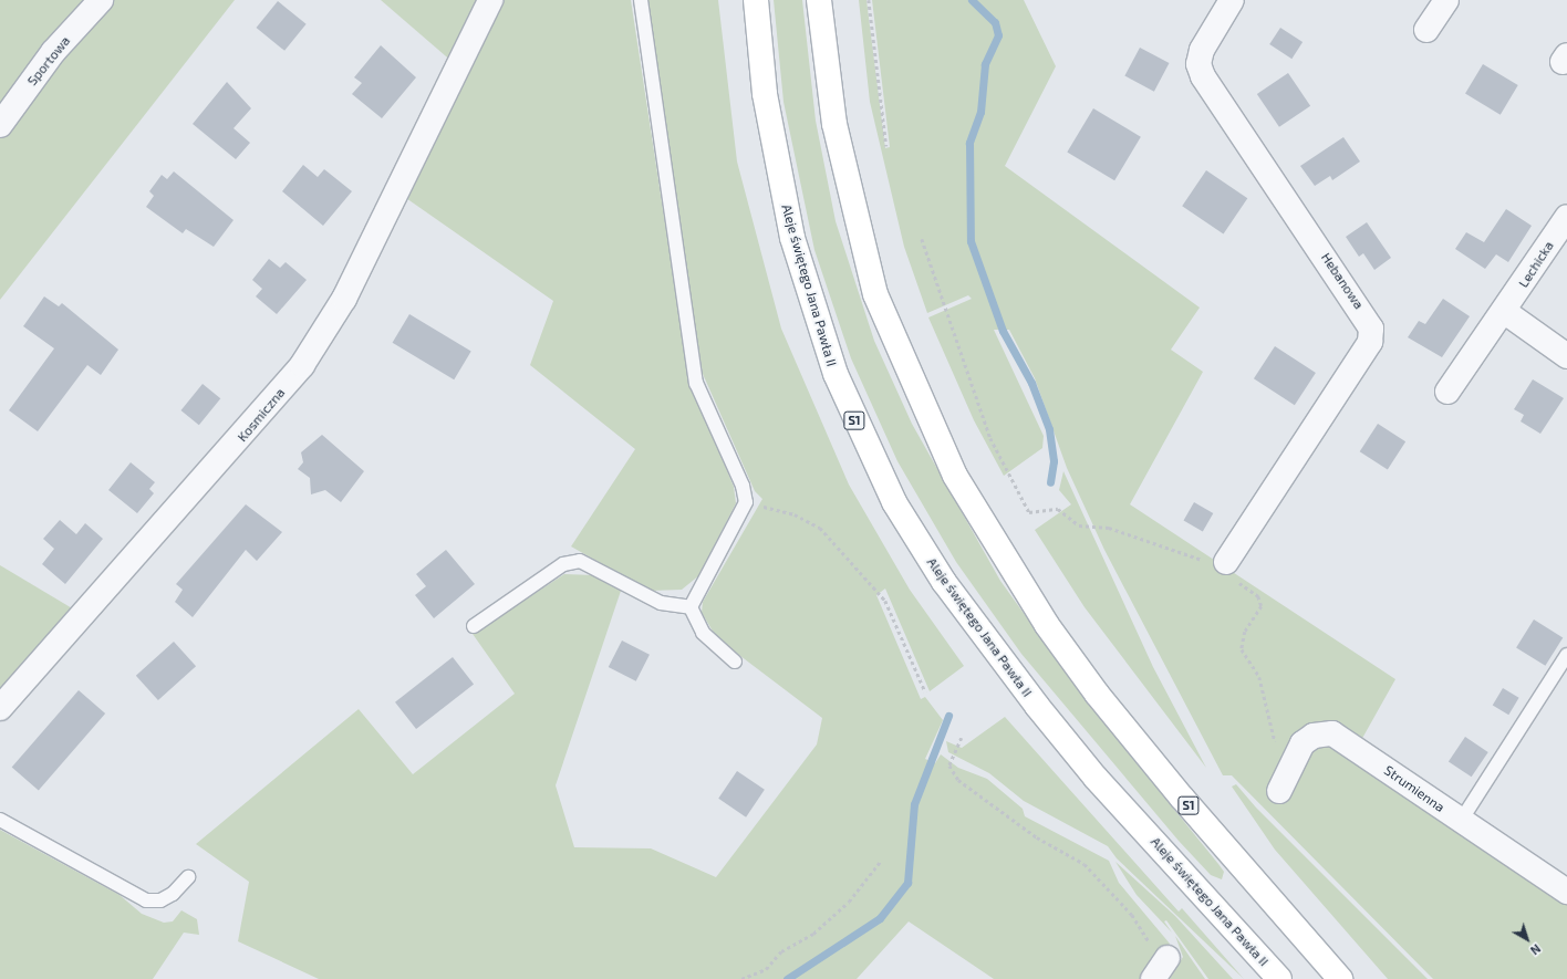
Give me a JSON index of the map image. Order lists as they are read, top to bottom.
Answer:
{
  "streets": {
    "highway": ["Aleje świętego Jana Pawła II", "S1"],
    "street": [
      "Sportowa",
      "Lechicka",
      "Hebanowa",
      "Kosmiczna",
      "Strumienna"
    ]
  },
  "north": "bottom right"
}
